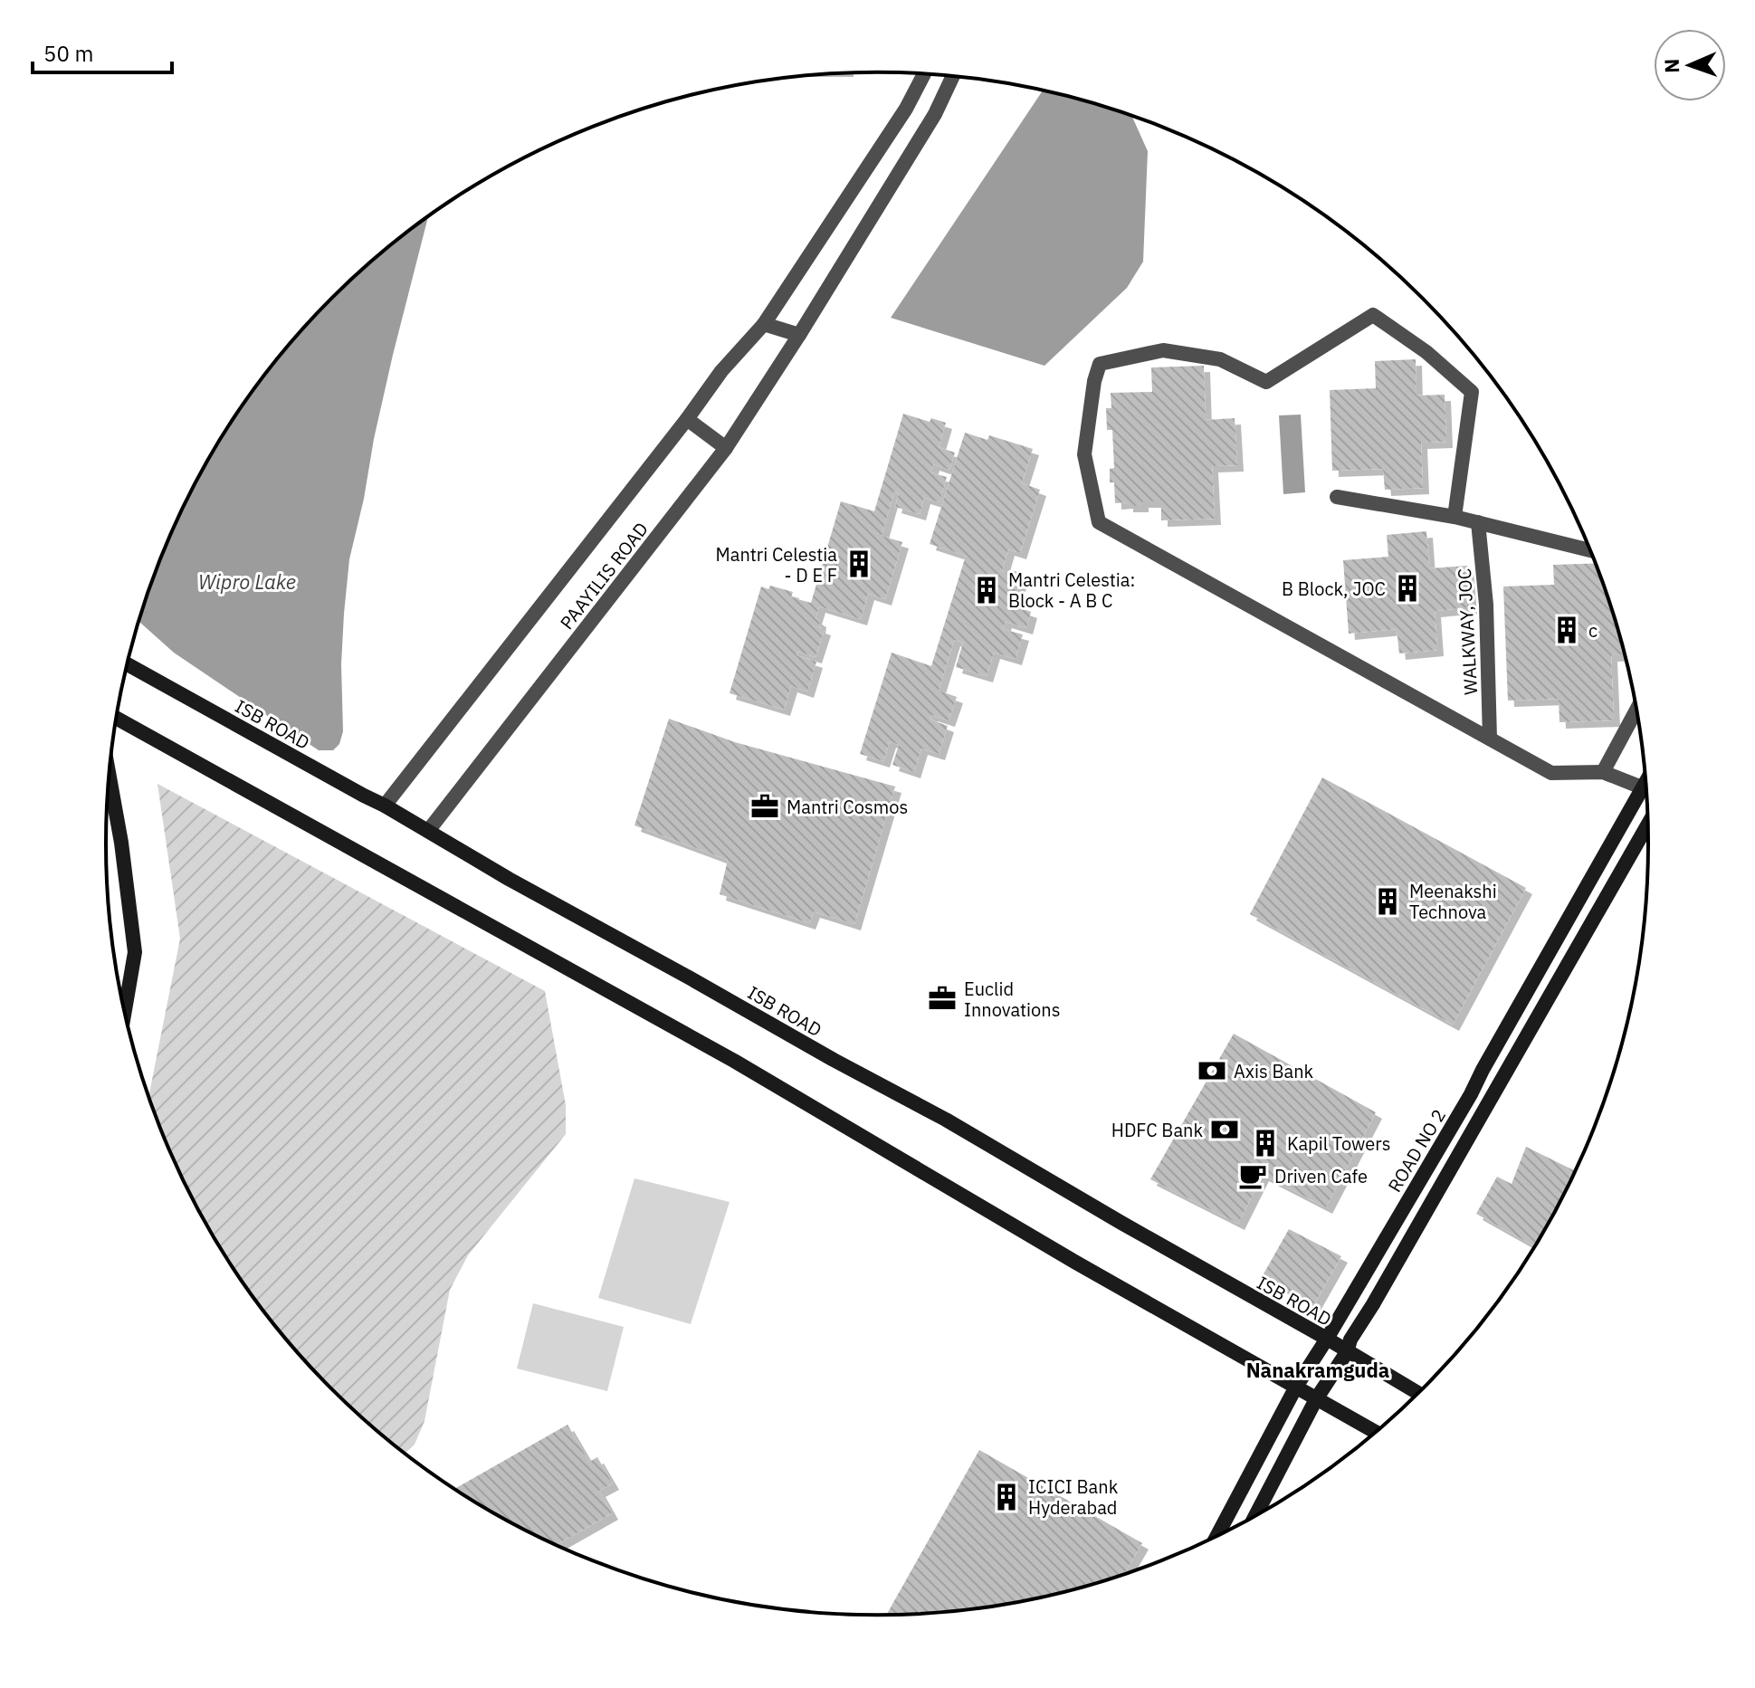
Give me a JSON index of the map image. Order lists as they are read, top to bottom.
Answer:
{
  "streets": {
    "main road": ["ISB ROAD", "ROAD NO 2"],
    "street": ["PAAYILIS ROAD", "WALKWAY, JOC"]
  },
  "crossings": [
    ["PAAYILIS ROAD", "ISB ROAD"],
    ["ISB ROAD", "ROAD NO 2"]
  ],
  "districts": ["Nanakramguda"],
  "water": ["Wipro Lake"],
  "places": {
    "building": [
      "Mantri Celestia - D E F",
      "B Block, JOC",
      "Mantri Celestia: Block - A B C",
      "c",
      "Meenakshi Technova",
      "Kapil Towers",
      "ICICI Bank Hyderabad"
    ],
    "office": ["Mantri Cosmos", "Euclid Innovations"],
    "bank": ["Axis Bank", "HDFC Bank"],
    "cafe": ["Driven Cafe"]
  },
  "scale_bar": "50 m",
  "north": "left"
}
